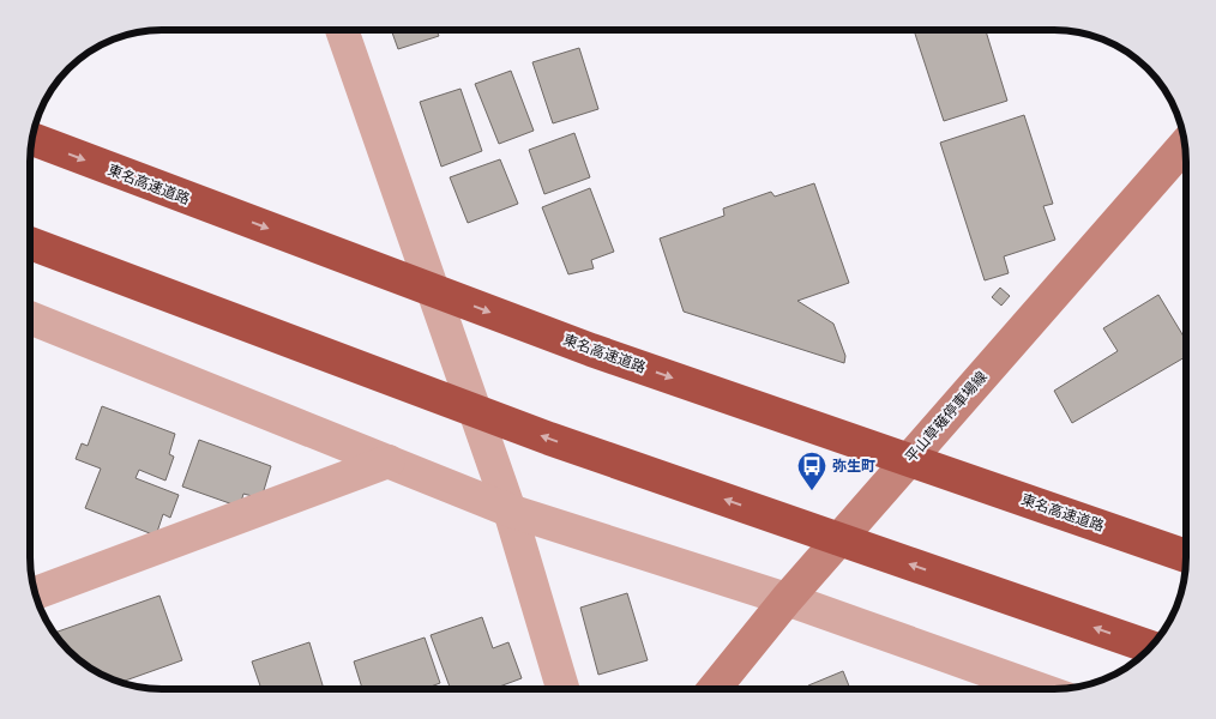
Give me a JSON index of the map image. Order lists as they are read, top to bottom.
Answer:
{
  "streets": {
    "highway": ["東名高速道路"],
    "main road": ["平山草薙停車場線"]
  },
  "places": {
    "bus stop": ["弥生町"]
  }
}
